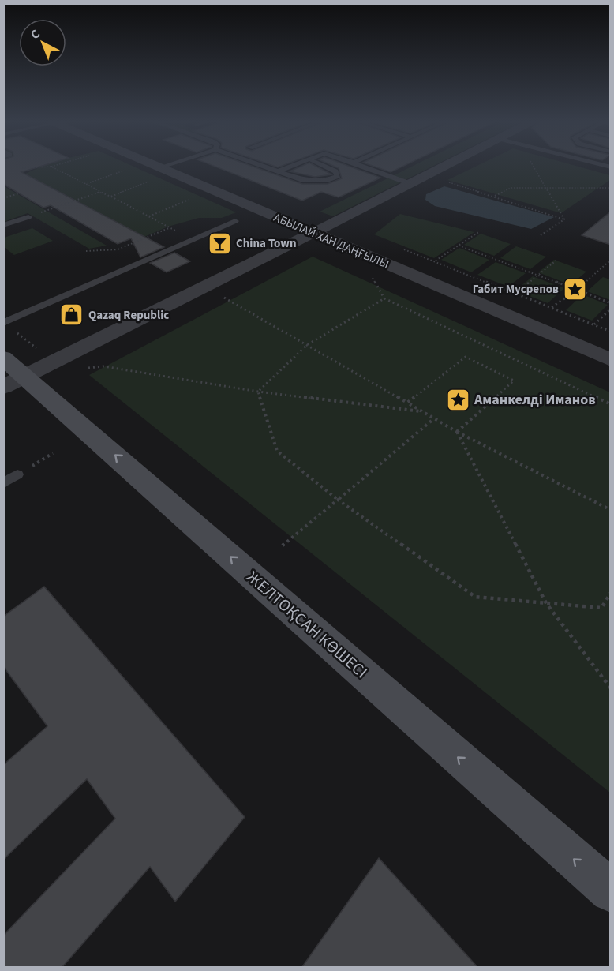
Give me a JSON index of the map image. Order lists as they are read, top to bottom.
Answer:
{
  "streets": {
    "main road": ["ЖЕЛТОҚСАН КӨШЕСІ"],
    "street": ["АБЫЛАЙ ХАН ДАҢҒЫЛЫ"]
  },
  "one_way": ["ЖЕЛТОҚСАН КӨШЕСІ"],
  "places": {
    "bar": ["China Town"],
    "place": ["Габит Мусрепов", "Аманкелді Иманов"],
    "shop": ["Qazaq Republic"]
  },
  "north": "top left"
}
